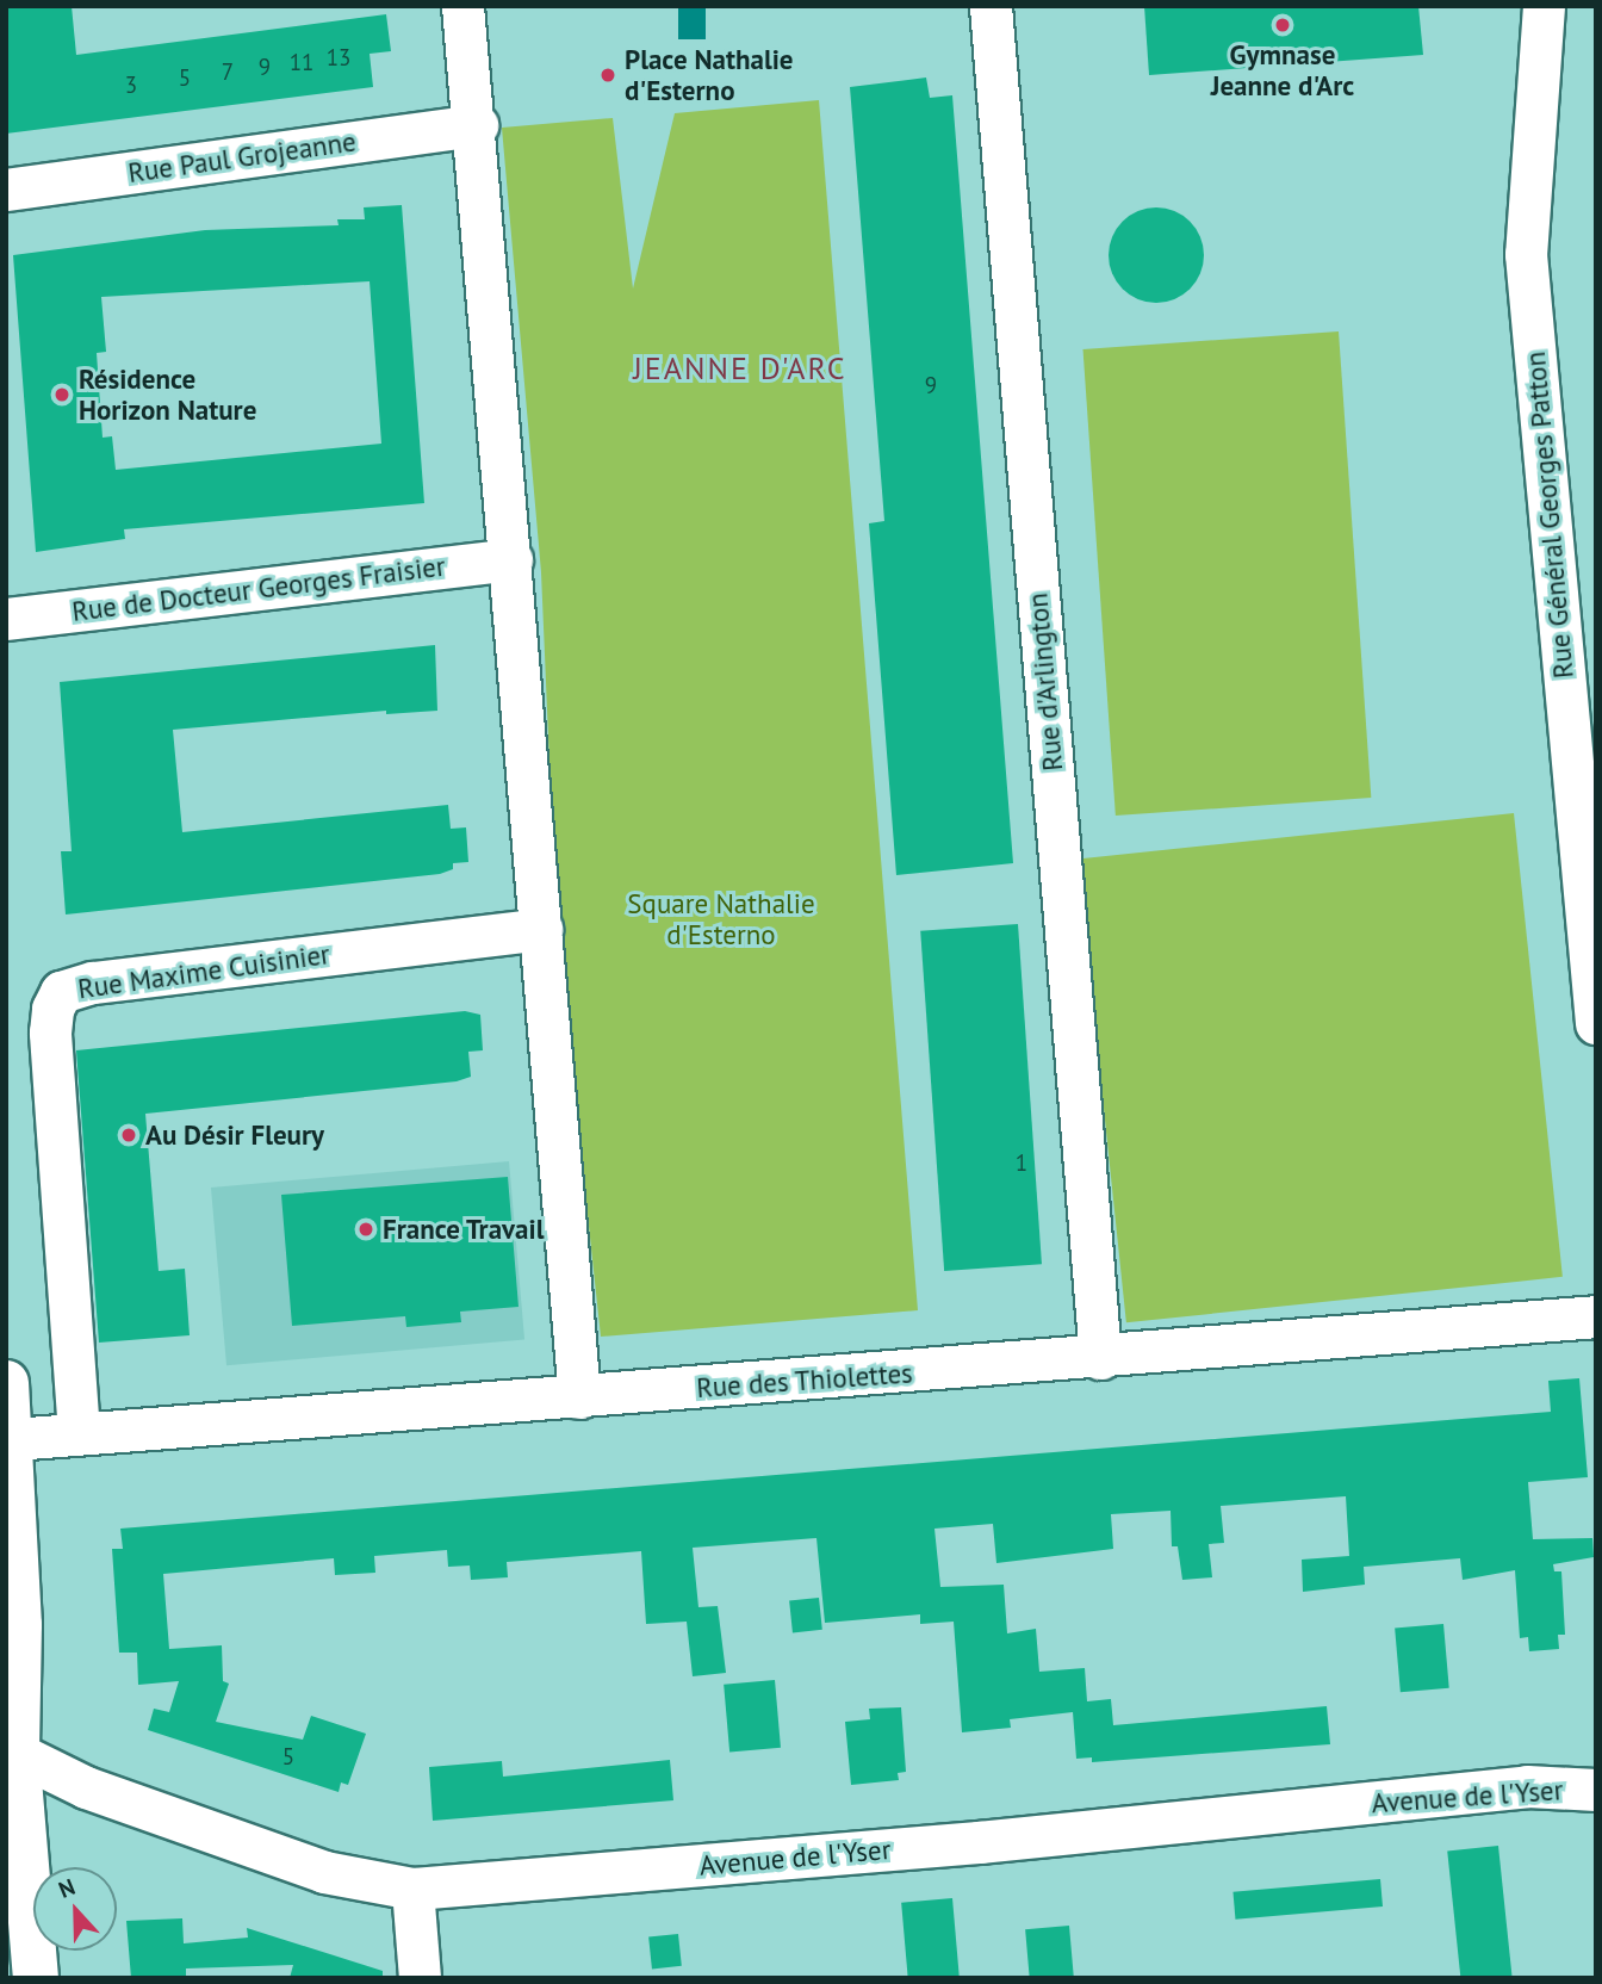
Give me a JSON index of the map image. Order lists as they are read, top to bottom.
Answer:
{
  "streets": {
    "street": [
      "Rue Paul Grojeanne",
      "Rue Général Georges Patton",
      "Rue de Docteur Georges Fraisier",
      "Rue d'Arlington",
      "Rue Maxime Cuisinier",
      "Rue des Thiolettes",
      "Avenue de l'Yser"
    ]
  },
  "crossings": [
    ["Rue d'Arlington", "Rue des Thiolettes"],
    ["Rue Maxime Cuisinier", "Rue des Thiolettes"]
  ],
  "districts": ["JEANNE D'ARC"],
  "parks": ["Square Nathalie d'Esterno"],
  "places": [
    "Gymnase Jeanne d'Arc",
    "Place Nathalie d'Esterno",
    "Résidence Horizon Nature",
    "Au Désir Fleury",
    "France Travail"
  ],
  "house_numbers": [
    "13",
    "11",
    "9",
    "7",
    "5",
    "3",
    "9",
    "1",
    "5"
  ],
  "north": "top"
}
